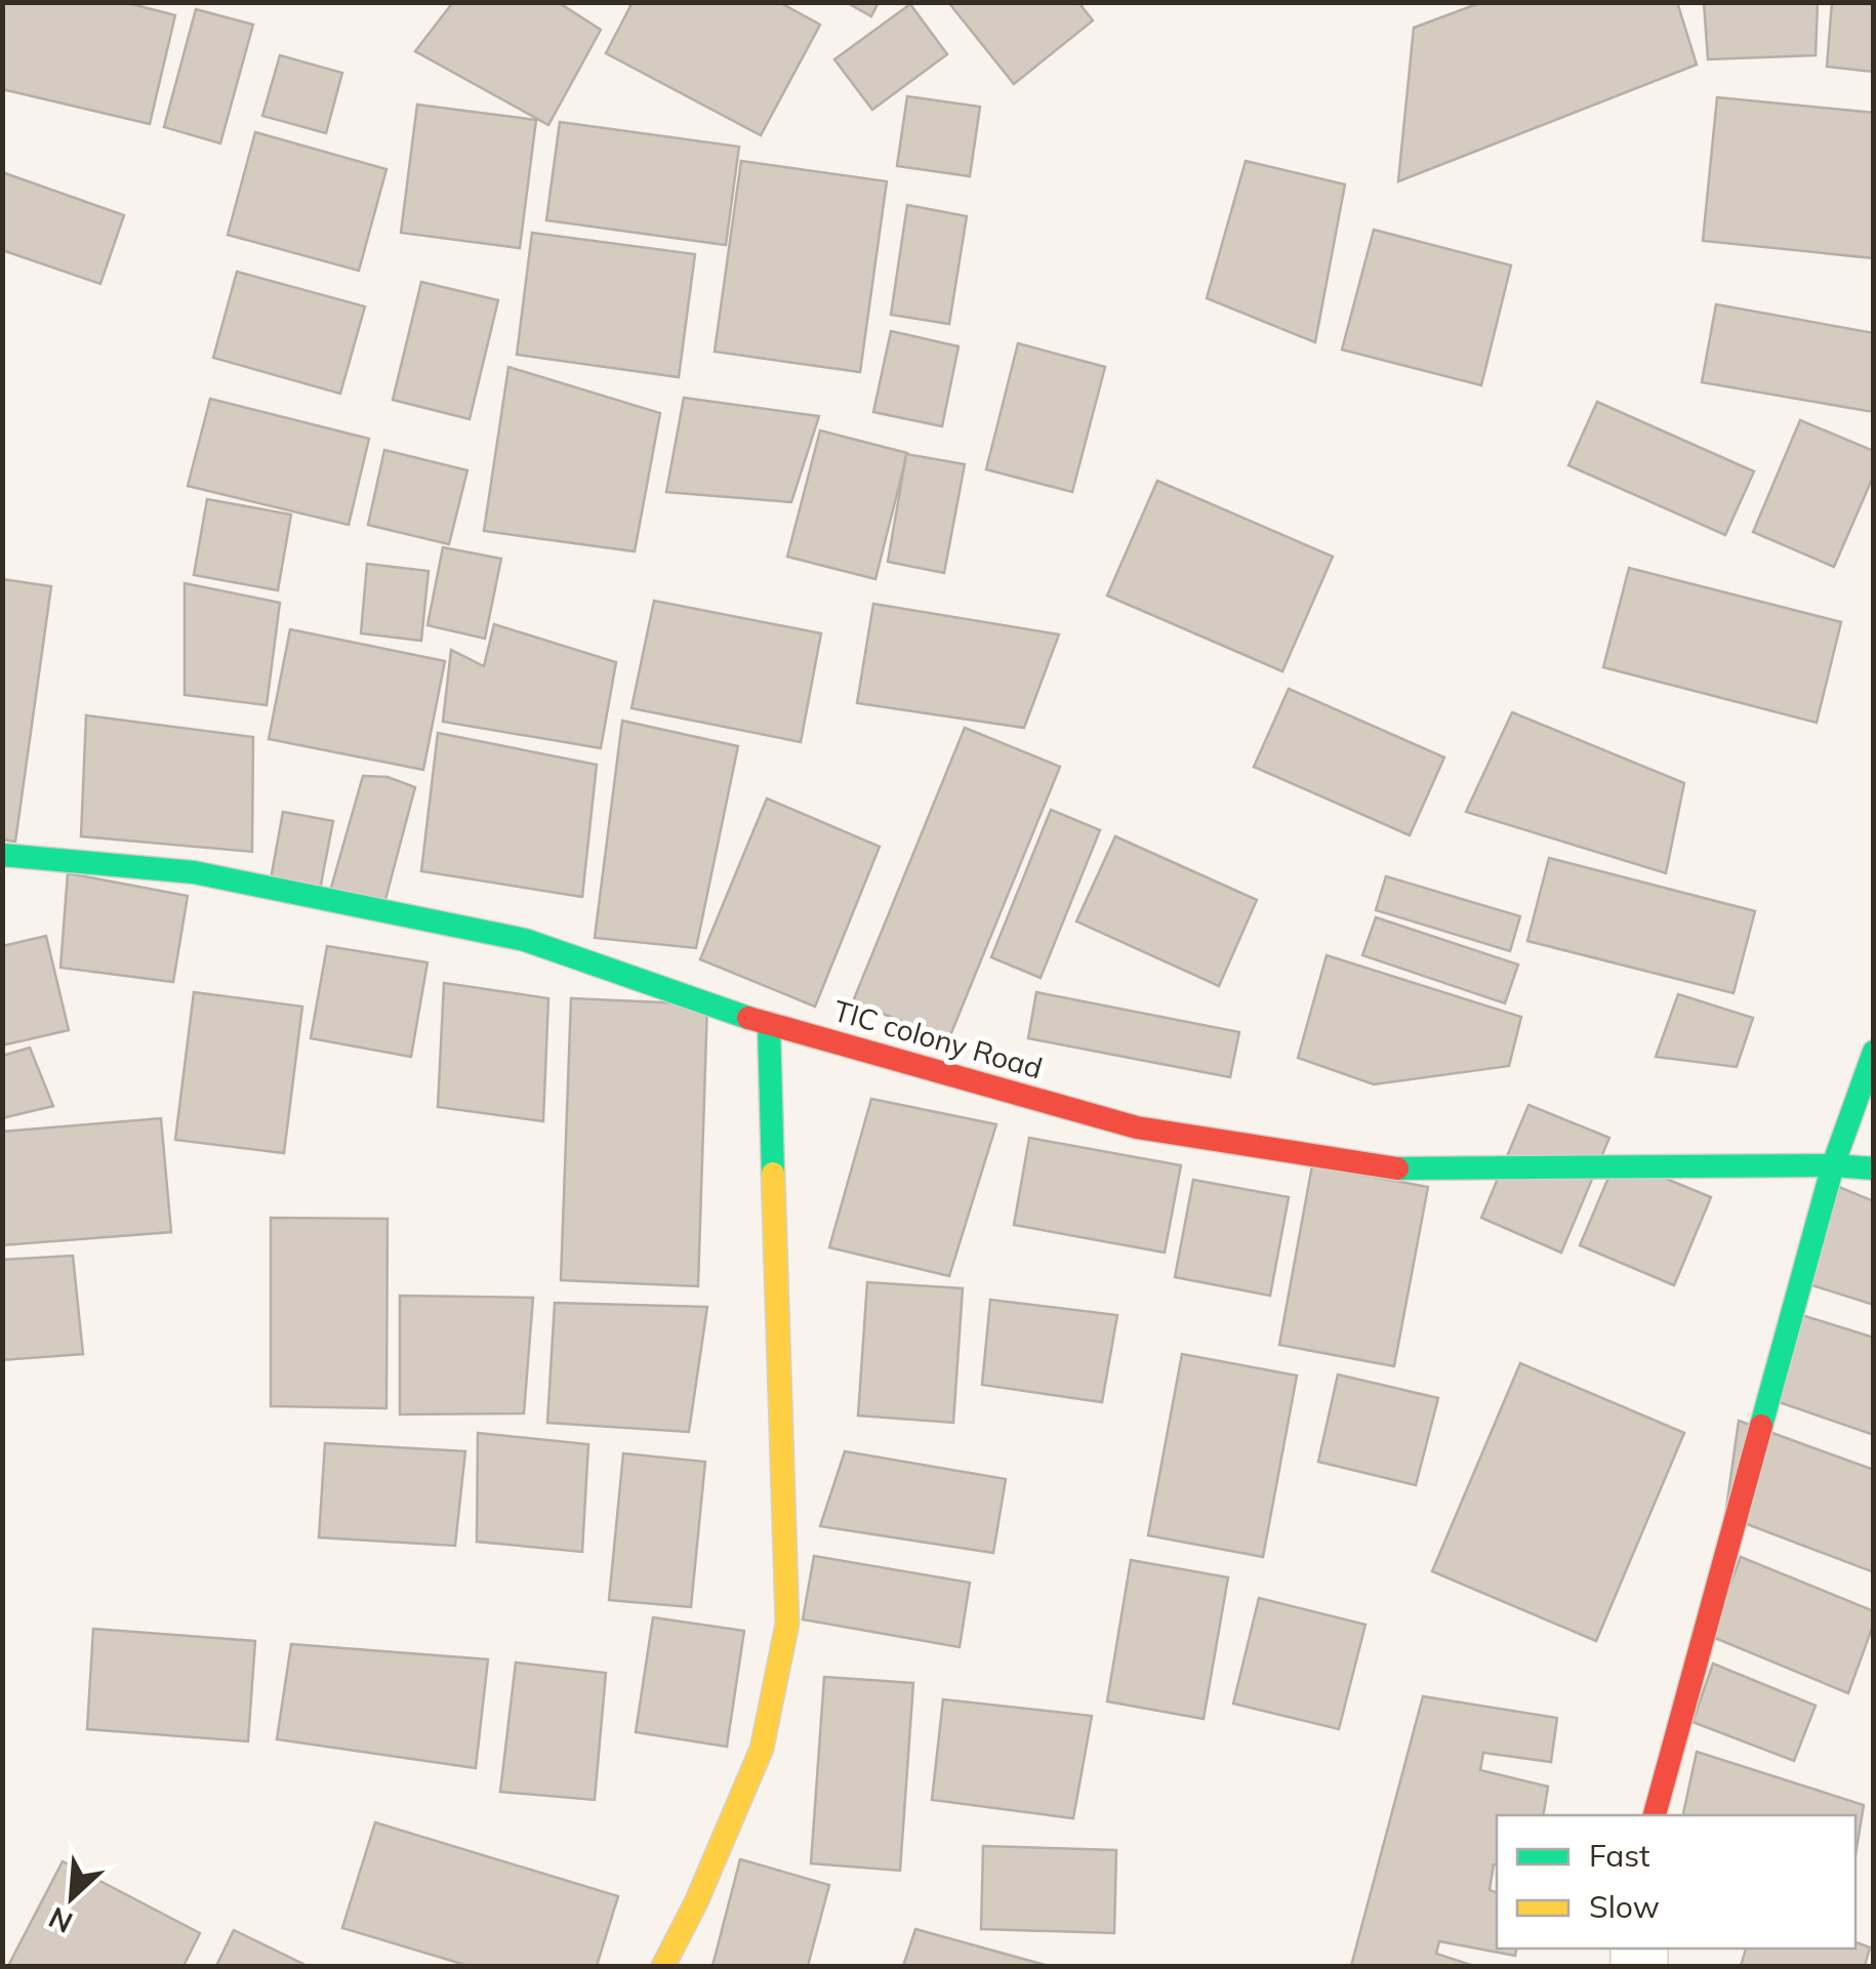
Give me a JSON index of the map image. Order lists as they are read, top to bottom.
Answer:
{
  "streets": {
    "street": ["TIC colony Road"]
  },
  "legend": ["Fast", "Slow"],
  "north": "bottom left"
}
